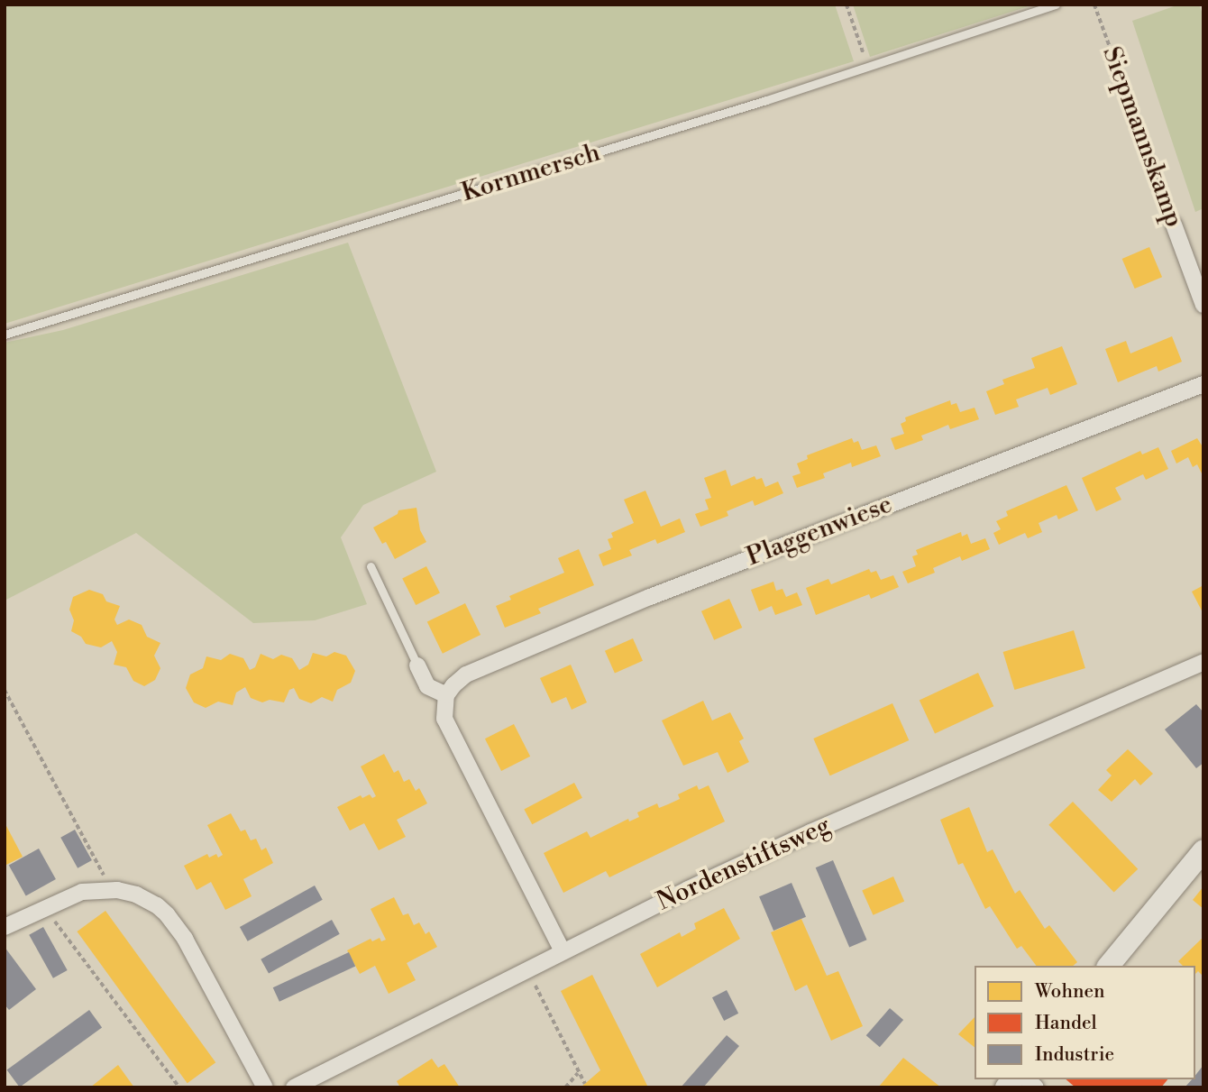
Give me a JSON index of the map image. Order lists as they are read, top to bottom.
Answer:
{
  "streets": {
    "street": ["Siepmannskamp", "Plaggenwiese", "Nordenstiftsweg"],
    "lane": ["Kornmersch"]
  },
  "legend": ["Wohnen", "Handel", "Industrie"]
}
